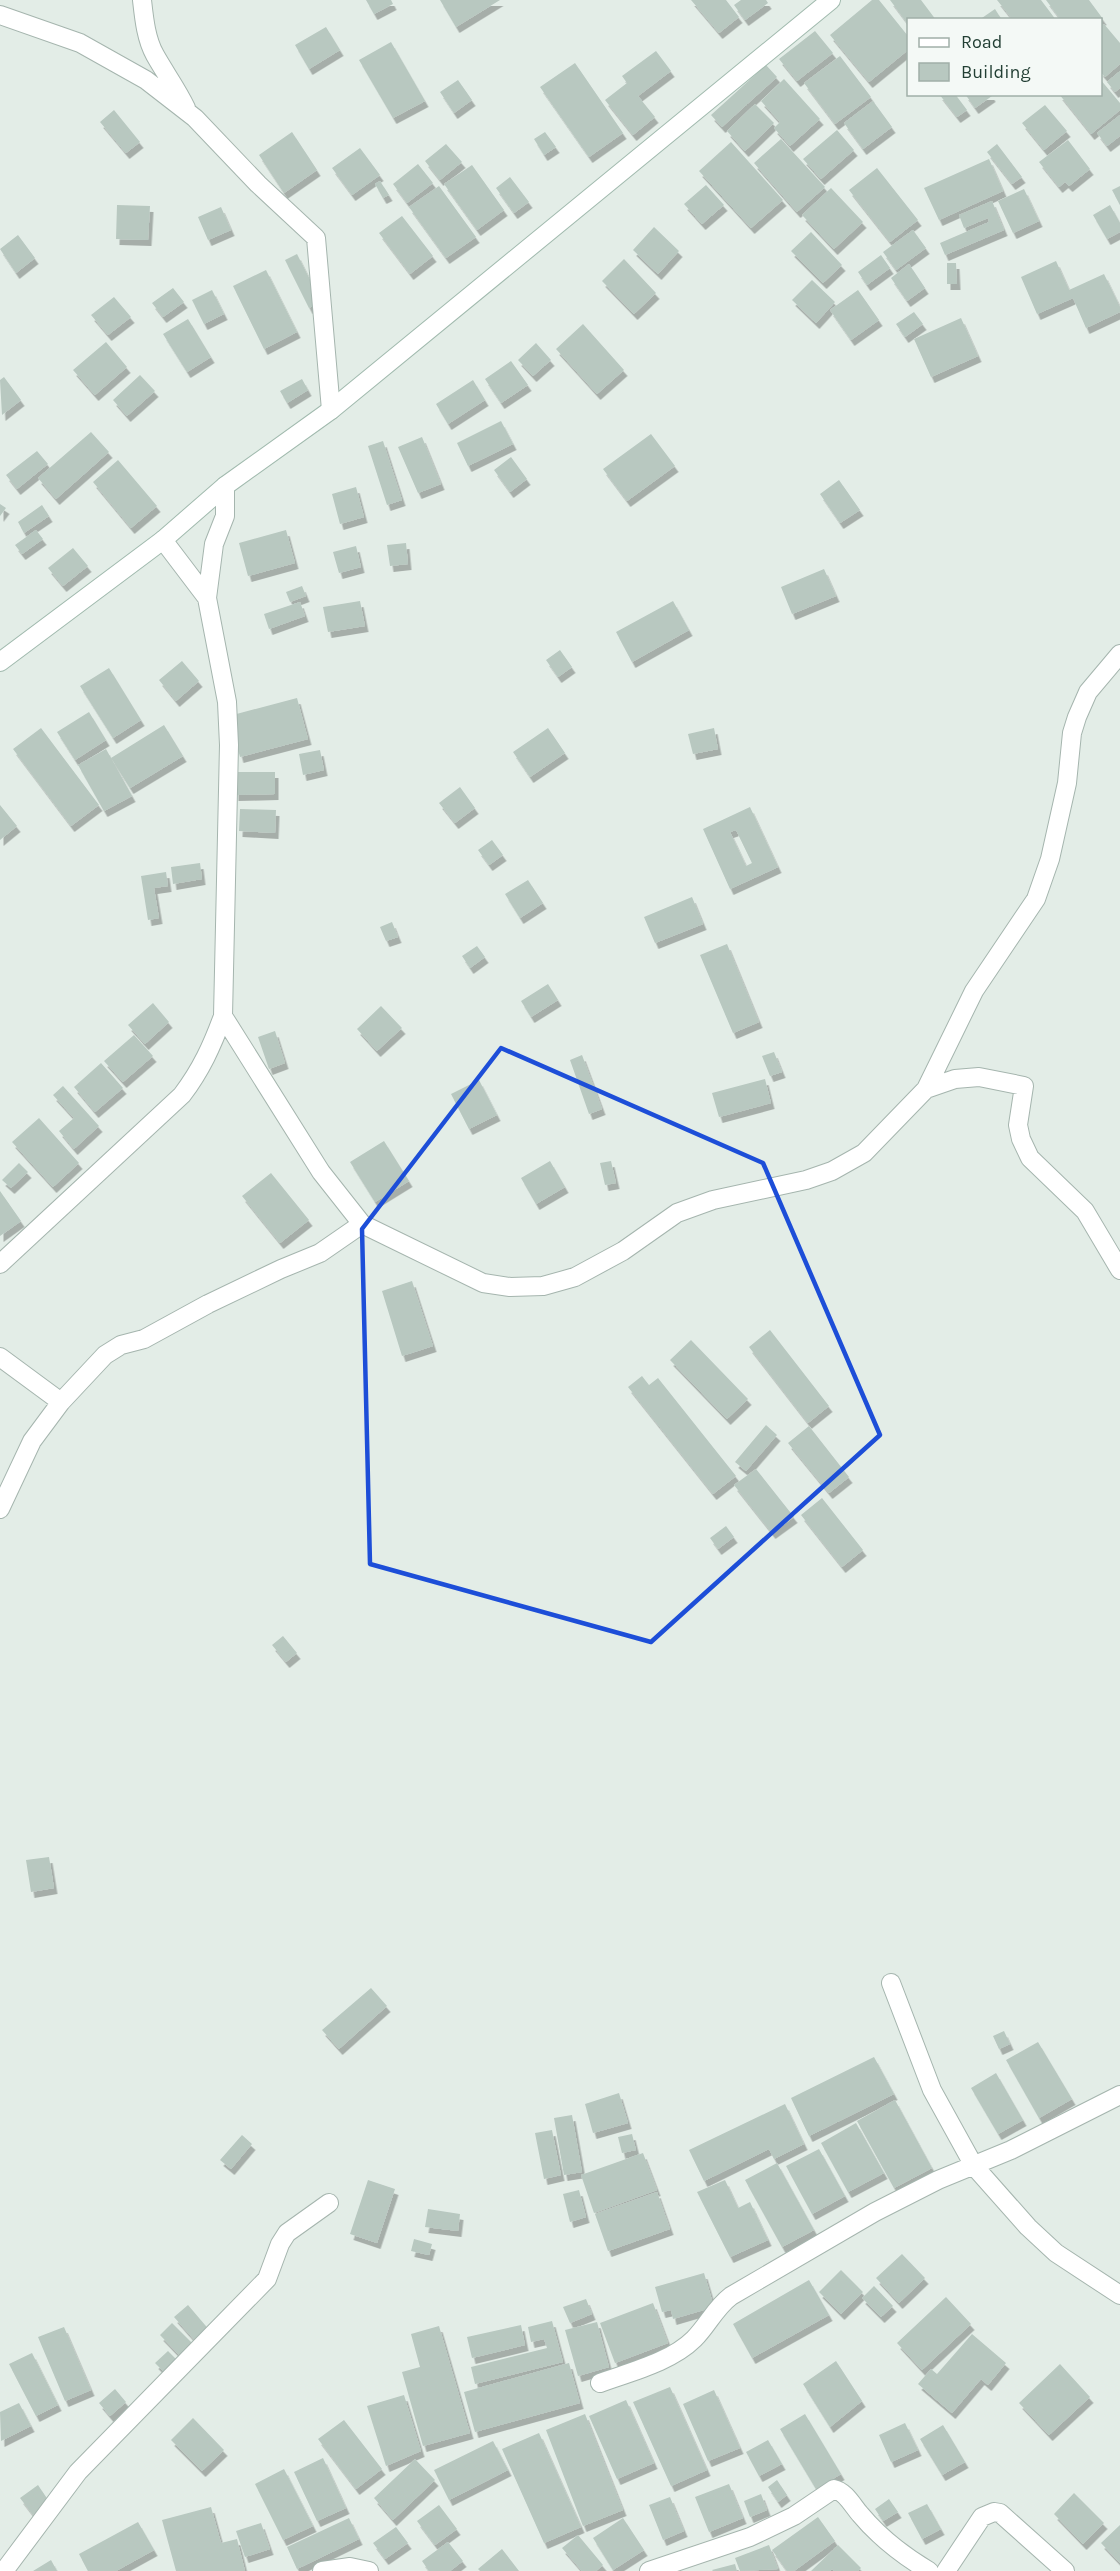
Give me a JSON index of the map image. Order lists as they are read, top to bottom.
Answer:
{
  "legend": ["Road", "Building"]
}
